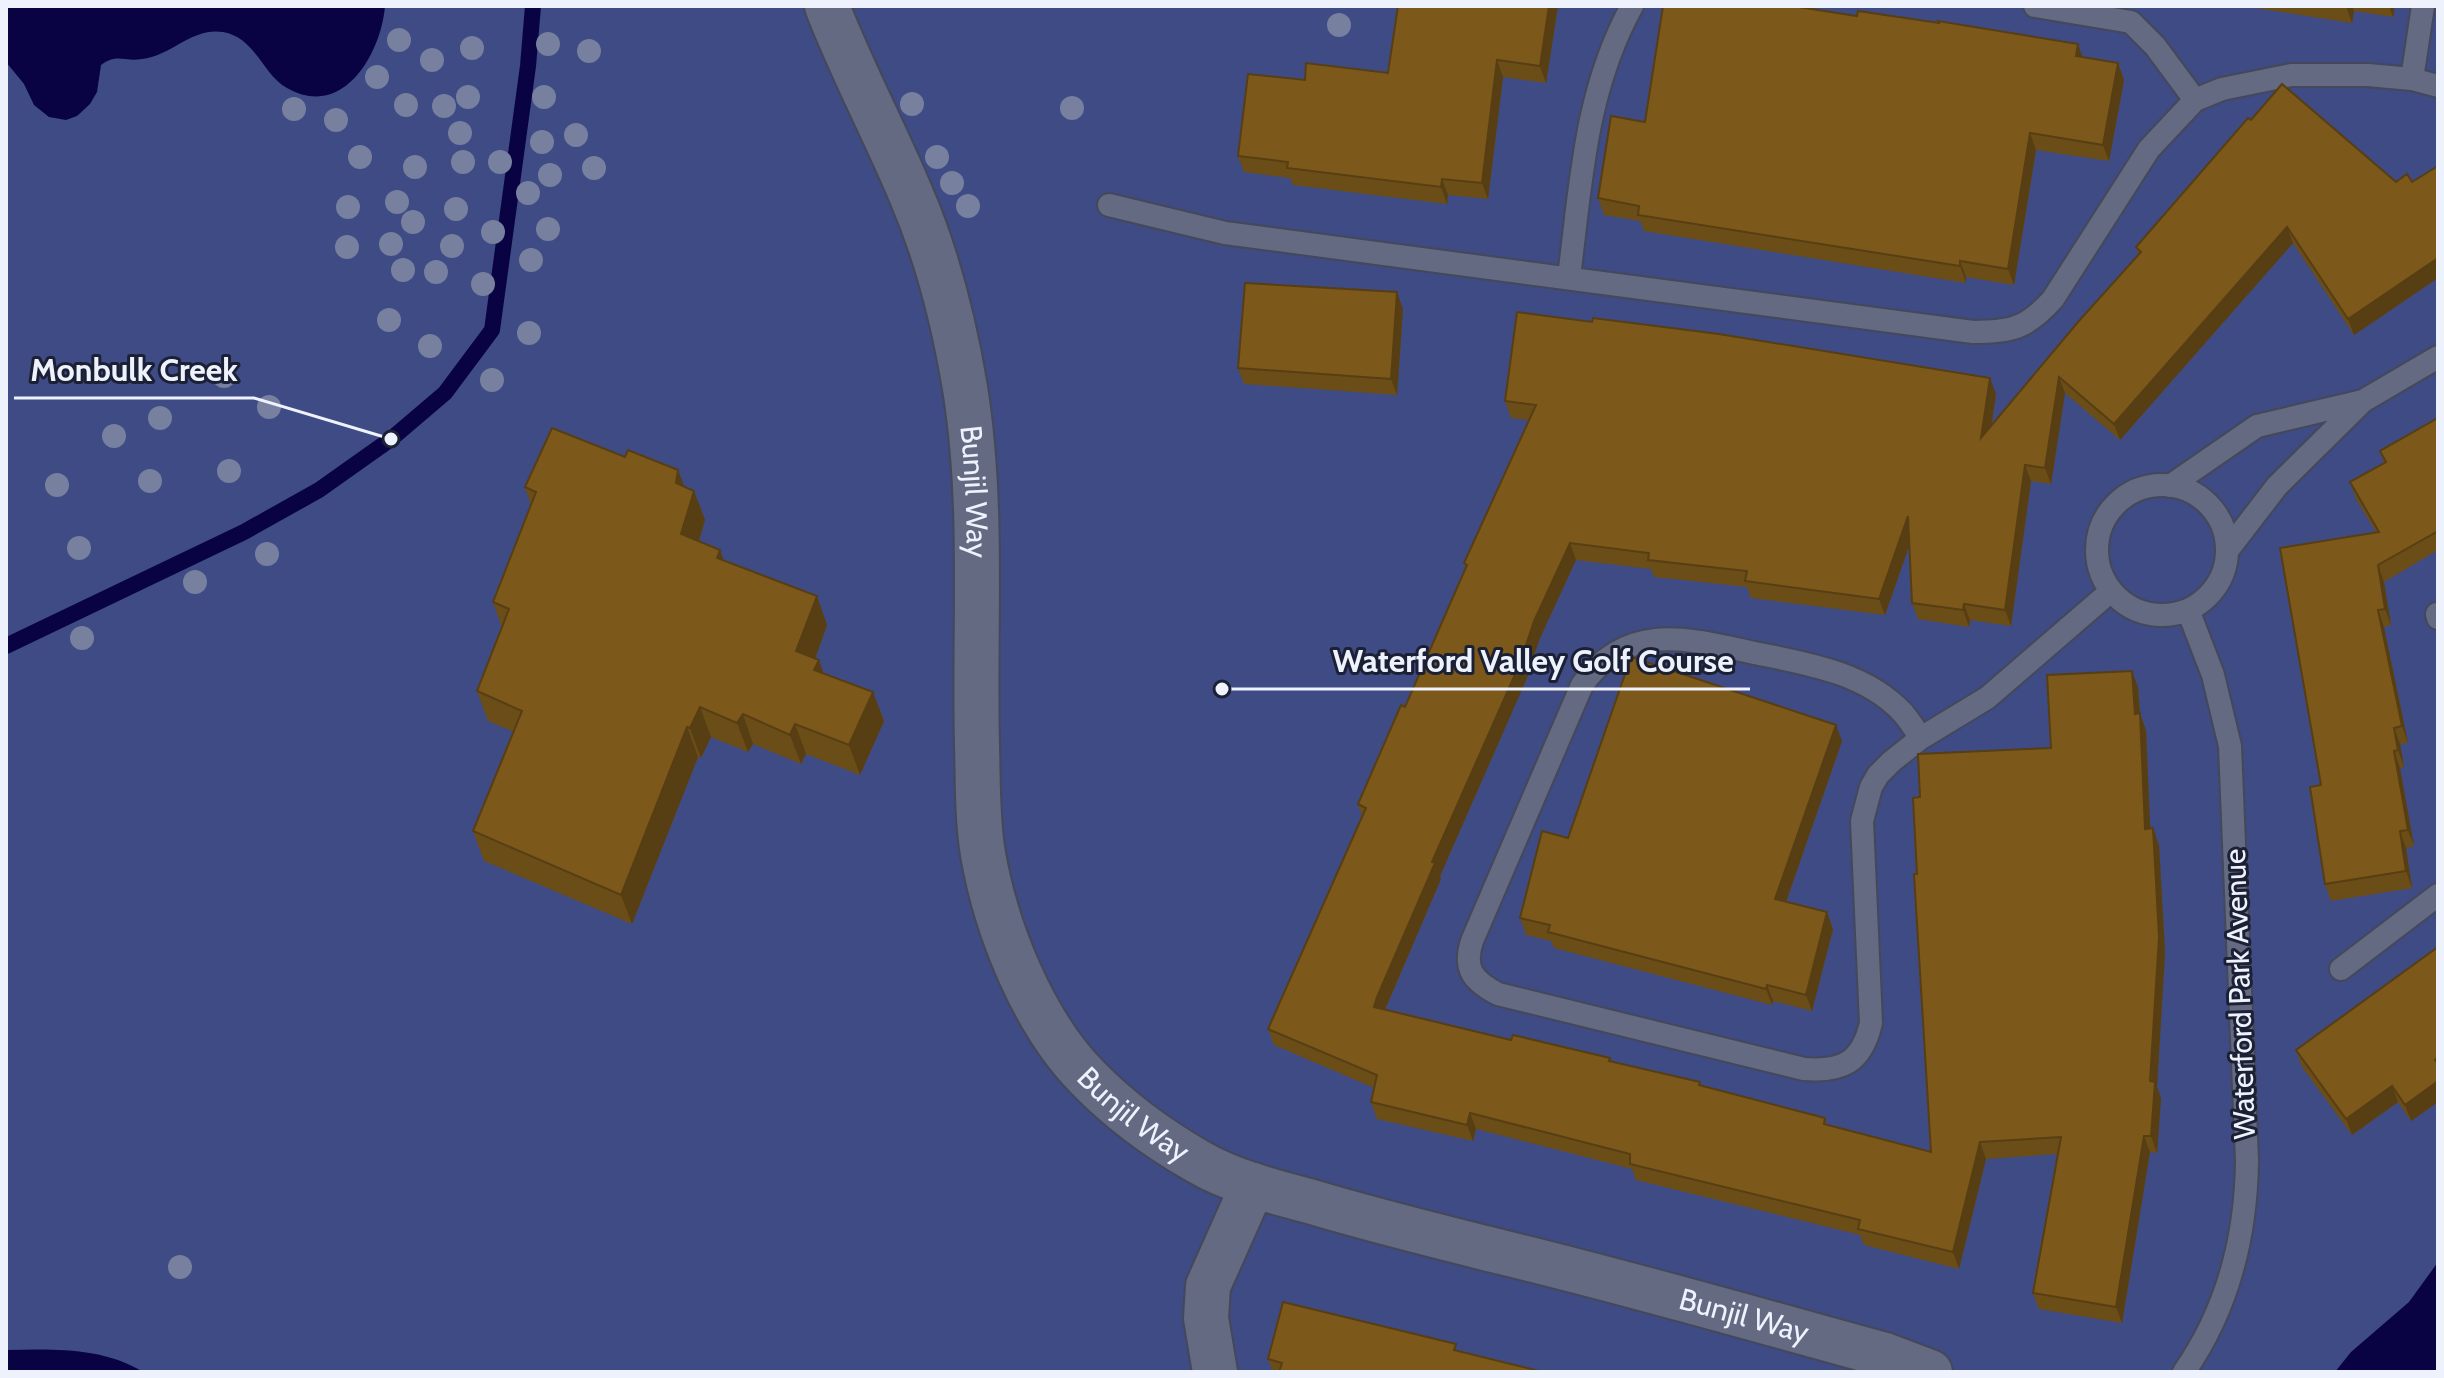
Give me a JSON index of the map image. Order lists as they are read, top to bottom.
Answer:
{
  "streets": {
    "street": ["Bunjil Way"],
    "lane": ["Waterford Park Avenue"]
  },
  "places": ["Monbulk Creek", "Waterford Valley Golf Course"]
}
